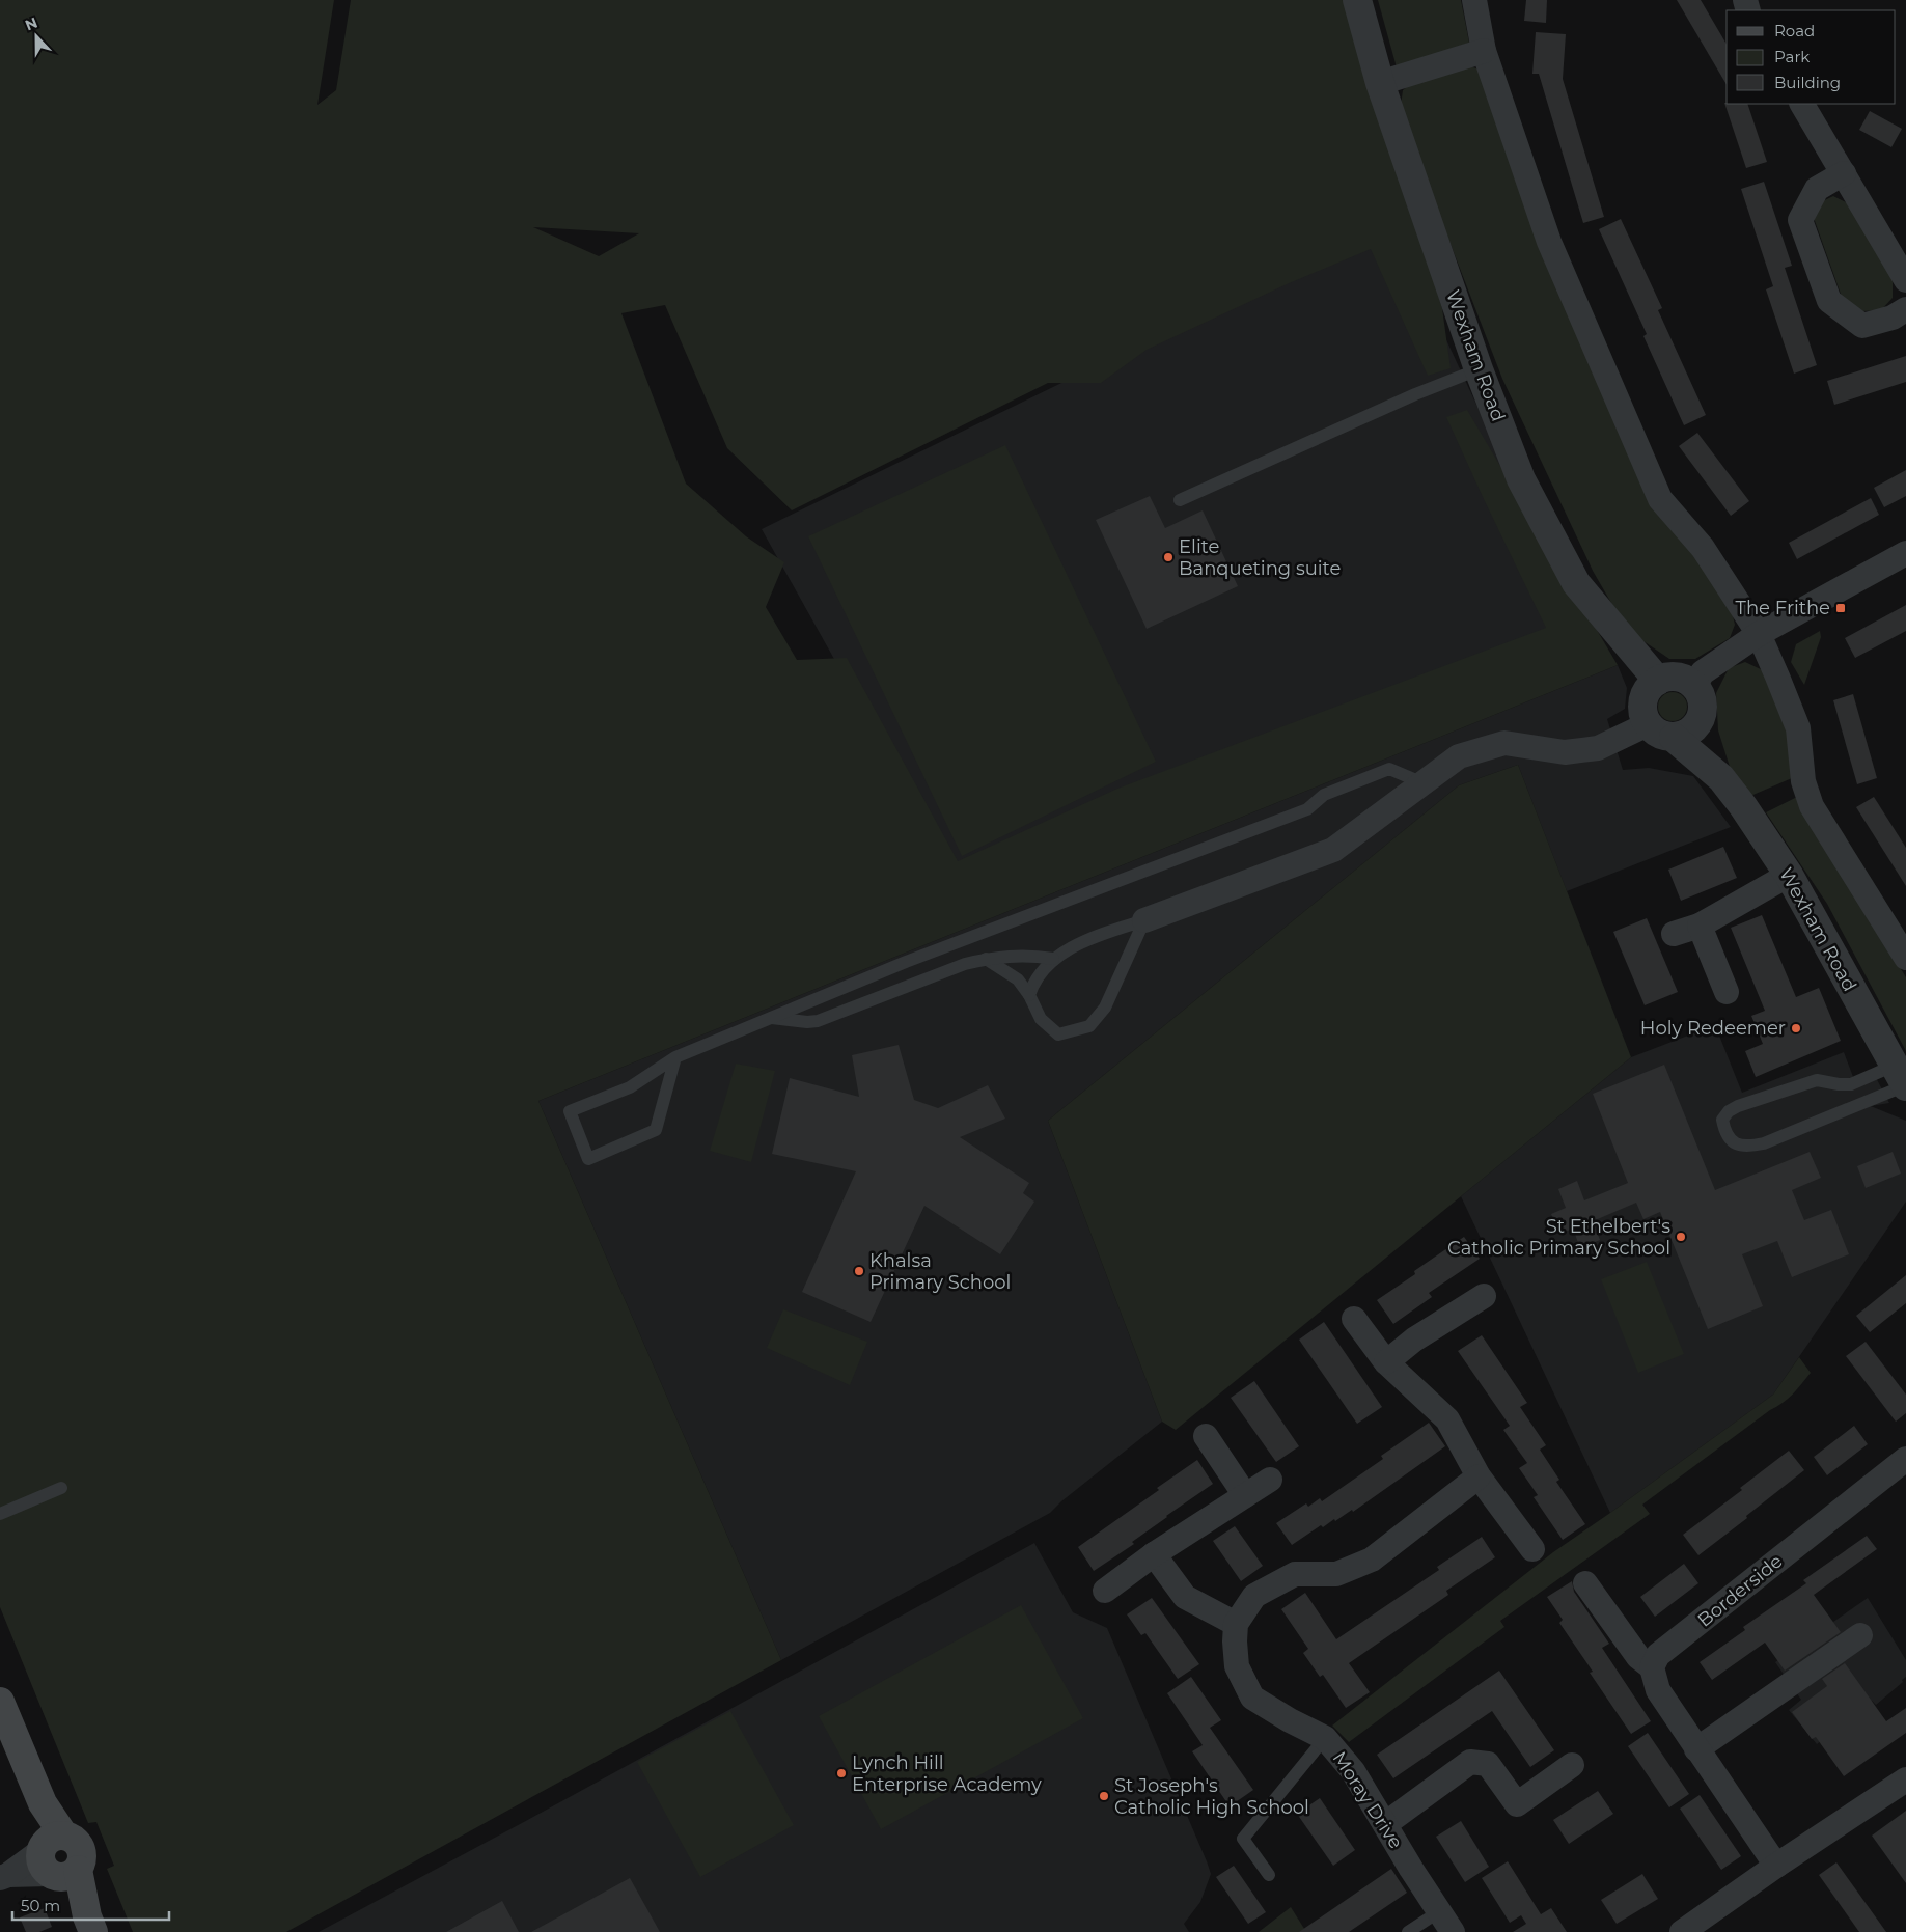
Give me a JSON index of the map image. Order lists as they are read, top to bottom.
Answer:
{
  "streets": {
    "street": ["Wexham Road", "Borderside", "Moray Drive"]
  },
  "places": {
    "other": [
      "Elite Banqueting suite",
      "Holy Redeemer",
      "St Ethelbert's Catholic Primary School",
      "Khalsa Primary School",
      "Lynch Hill Enterprise Academy",
      "St Joseph's Catholic High School"
    ],
    "transit": ["The Frithe"]
  },
  "legend": ["Road", "Park", "Building"],
  "scale_bar": "50 m",
  "north": "top"
}
